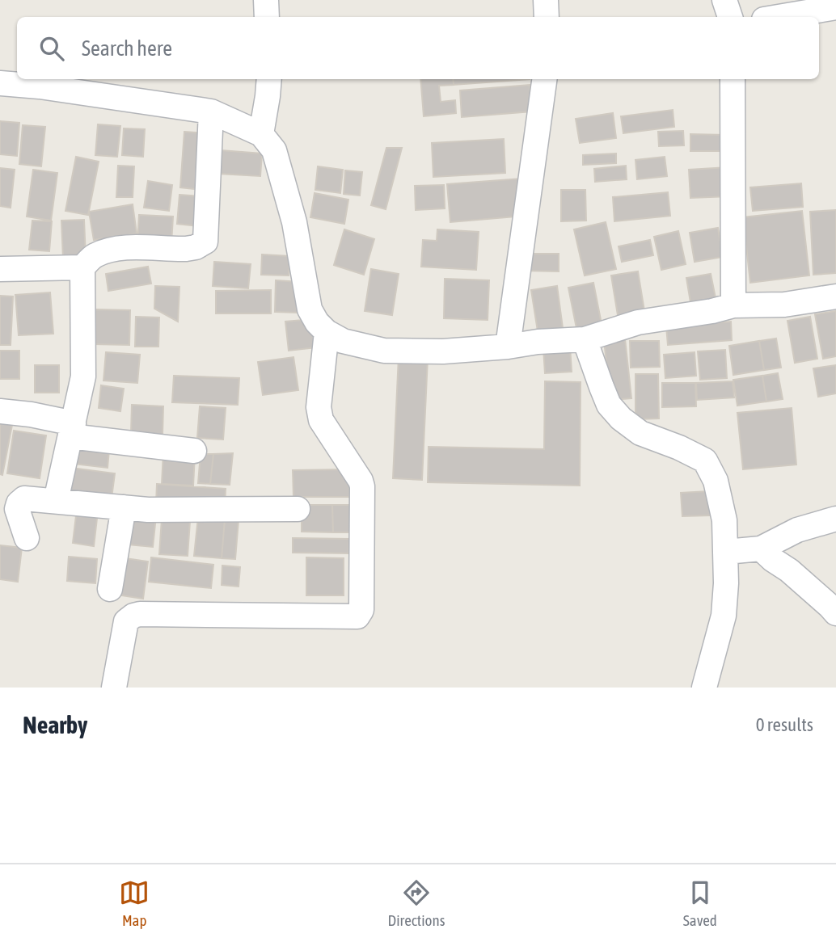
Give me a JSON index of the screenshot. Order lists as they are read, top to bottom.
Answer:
{
  "page": {
    "search": "Search here",
    "heading": ["Nearby", "0 results"],
    "nav": ["Map", "Directions", "Saved"]
  }
}
